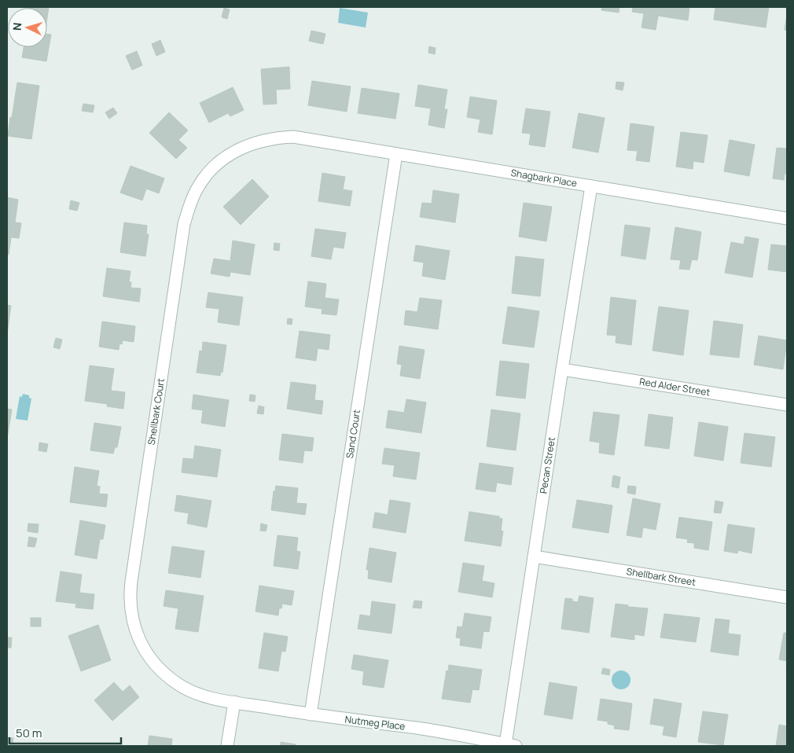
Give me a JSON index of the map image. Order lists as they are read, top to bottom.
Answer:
{
  "streets": {
    "street": [
      "Shagbark Place",
      "Red Alder Street",
      "Shellbark Court",
      "Sand Court",
      "Pecan Street",
      "Shellbark Street",
      "Nutmeg Place"
    ]
  },
  "crossings": [
    ["Shagbark Place", "Shellbark Court"],
    ["Shagbark Place", "Sand Court"],
    ["Shagbark Place", "Pecan Street"],
    ["Red Alder Street", "Pecan Street"],
    ["Shellbark Court", "Nutmeg Place"],
    ["Sand Court", "Nutmeg Place"],
    ["Pecan Street", "Shellbark Street"],
    ["Pecan Street", "Nutmeg Place"]
  ],
  "scale_bar": "50 m",
  "north": "left"
}
